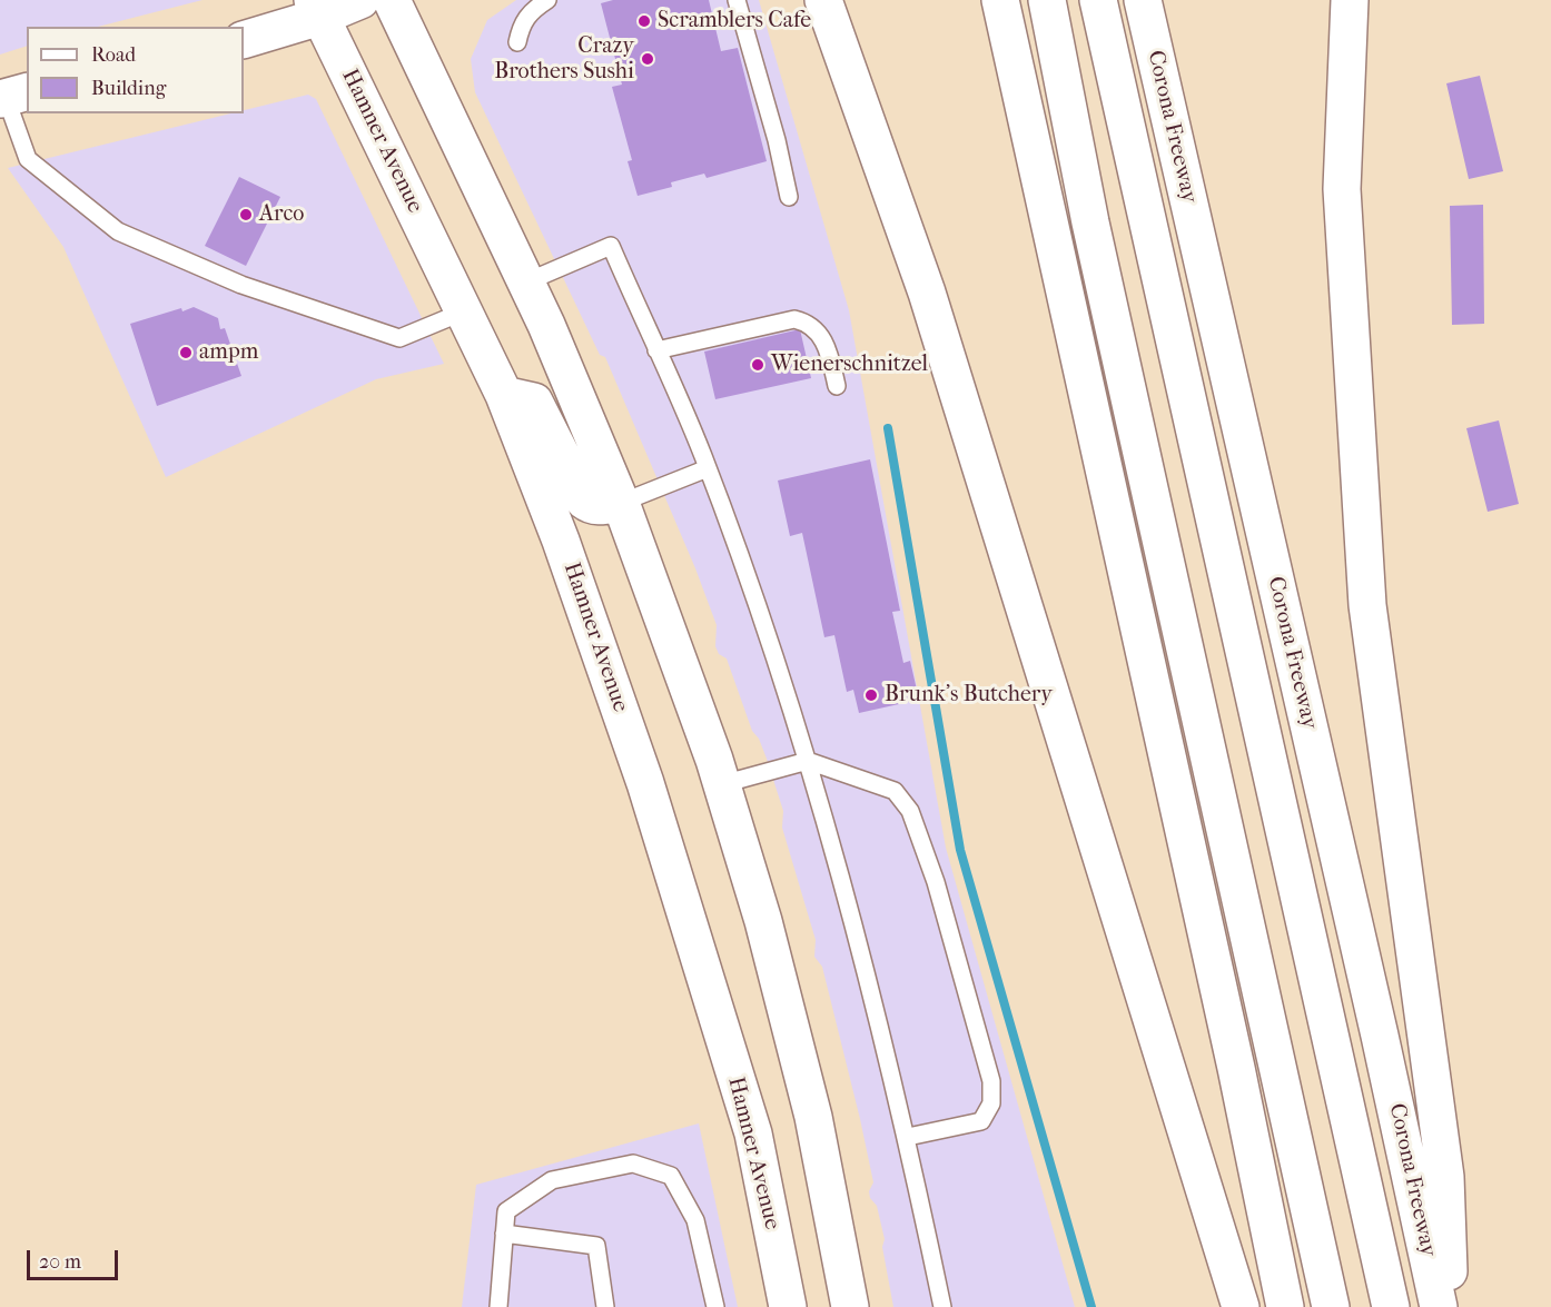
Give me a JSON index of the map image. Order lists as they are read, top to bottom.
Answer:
{
  "streets": {
    "main road": ["Corona Freeway", "Hamner Avenue"]
  },
  "places": [
    "Scramblers Cafe",
    "Crazy Brothers Sushi",
    "Arco",
    "ampm",
    "Wienerschnitzel",
    "Brunk's Butchery"
  ],
  "legend": ["Road", "Building"],
  "scale_bar": "20 m"
}
